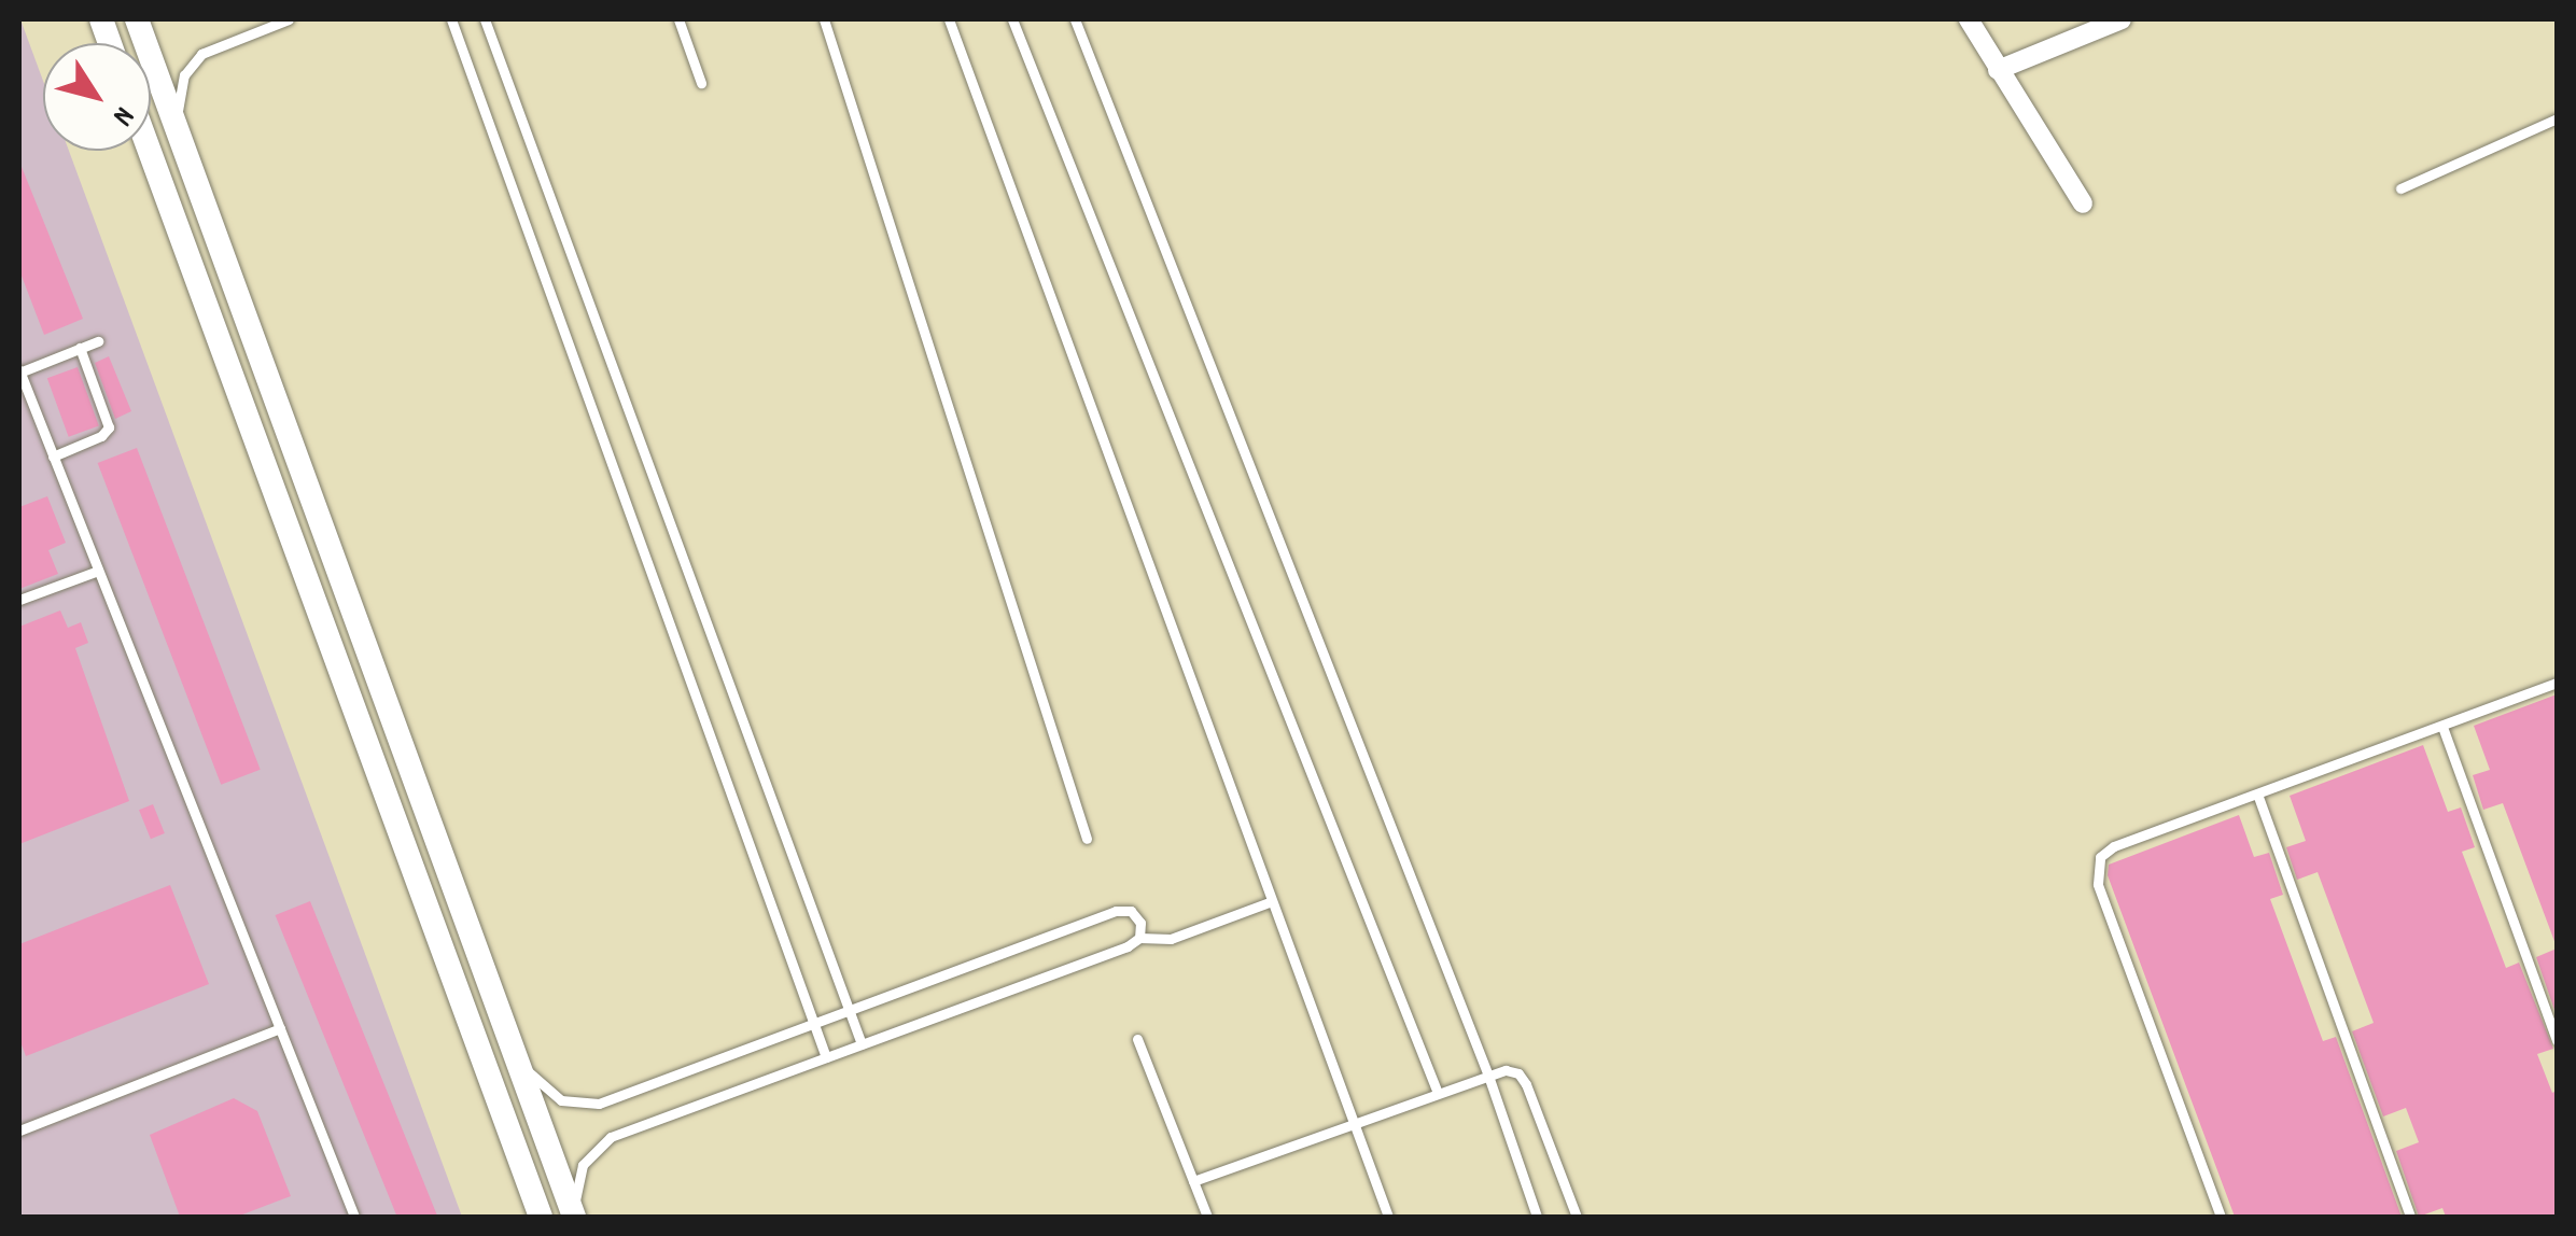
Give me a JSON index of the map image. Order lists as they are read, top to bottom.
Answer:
{
  "north": "bottom right"
}
